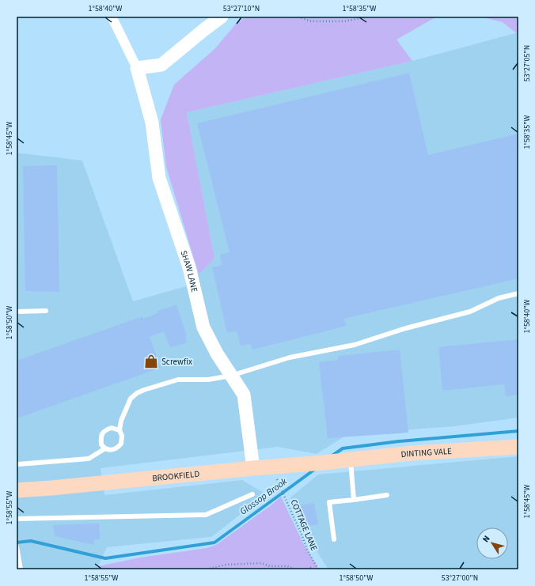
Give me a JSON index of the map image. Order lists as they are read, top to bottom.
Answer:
{
  "streets": {
    "main road": ["DINTING VALE", "BROOKFIELD"],
    "street": ["SHAW LANE"],
    "path": ["COTTAGE LANE"]
  },
  "crossings": [
    ["SHAW LANE", "BROOKFIELD"],
    ["DINTING VALE", "BROOKFIELD"]
  ],
  "water": ["Glossop Brook"],
  "places": {
    "shop": ["Screwfix"]
  },
  "north": "top left",
  "coordinates": [
    "1°58'40\"W",
    "53°27'10\"N",
    "1°58'35\"W",
    "53°27'05\"N",
    "1°58'45\"W",
    "1°58'50\"W",
    "1°58'55\"W",
    "53°27'00\"N"
  ]
}
